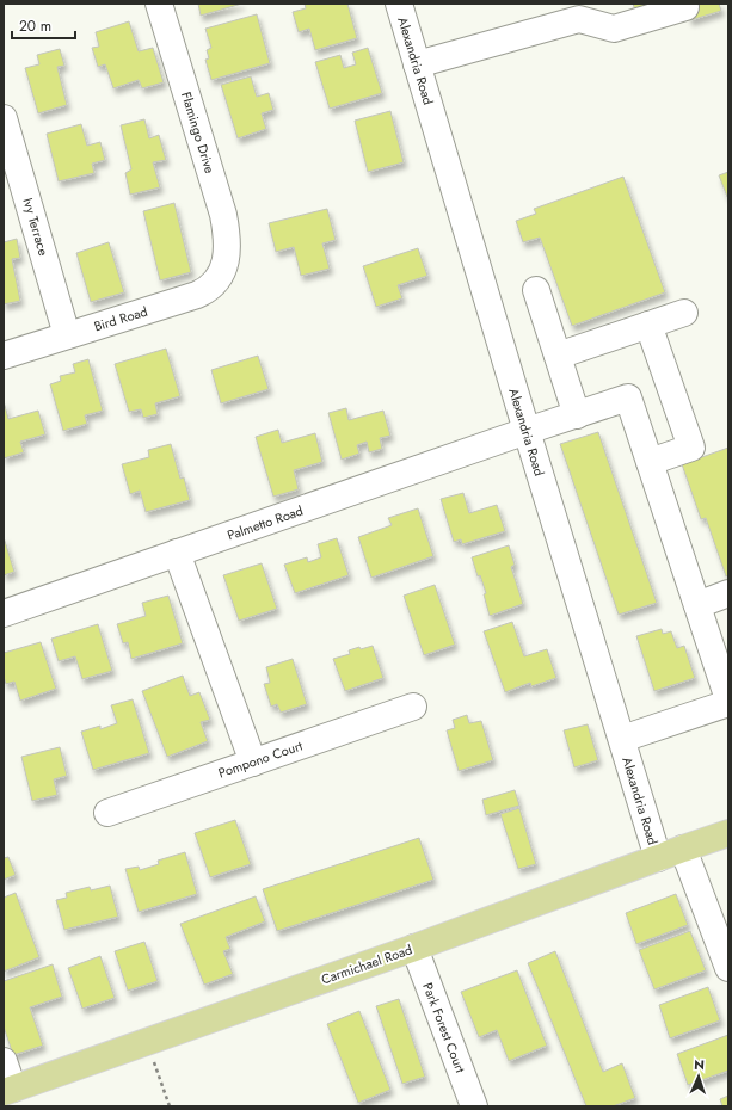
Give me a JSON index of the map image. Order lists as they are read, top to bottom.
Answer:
{
  "streets": {
    "main road": ["Carmichael Road"],
    "street": [
      "Alexandria Road",
      "Flamingo Drive",
      "Ivy Terrace",
      "Bird Road",
      "Palmetto Road",
      "Pompono Court",
      "Park Forest Court"
    ]
  },
  "crossings": [
    ["Alexandria Road", "Palmetto Road"],
    ["Alexandria Road", "Carmichael Road"],
    ["Flamingo Drive", "Bird Road"],
    ["Ivy Terrace", "Bird Road"],
    ["Carmichael Road", "Park Forest Court"]
  ],
  "scale_bar": "20 m",
  "north": "top"
}
